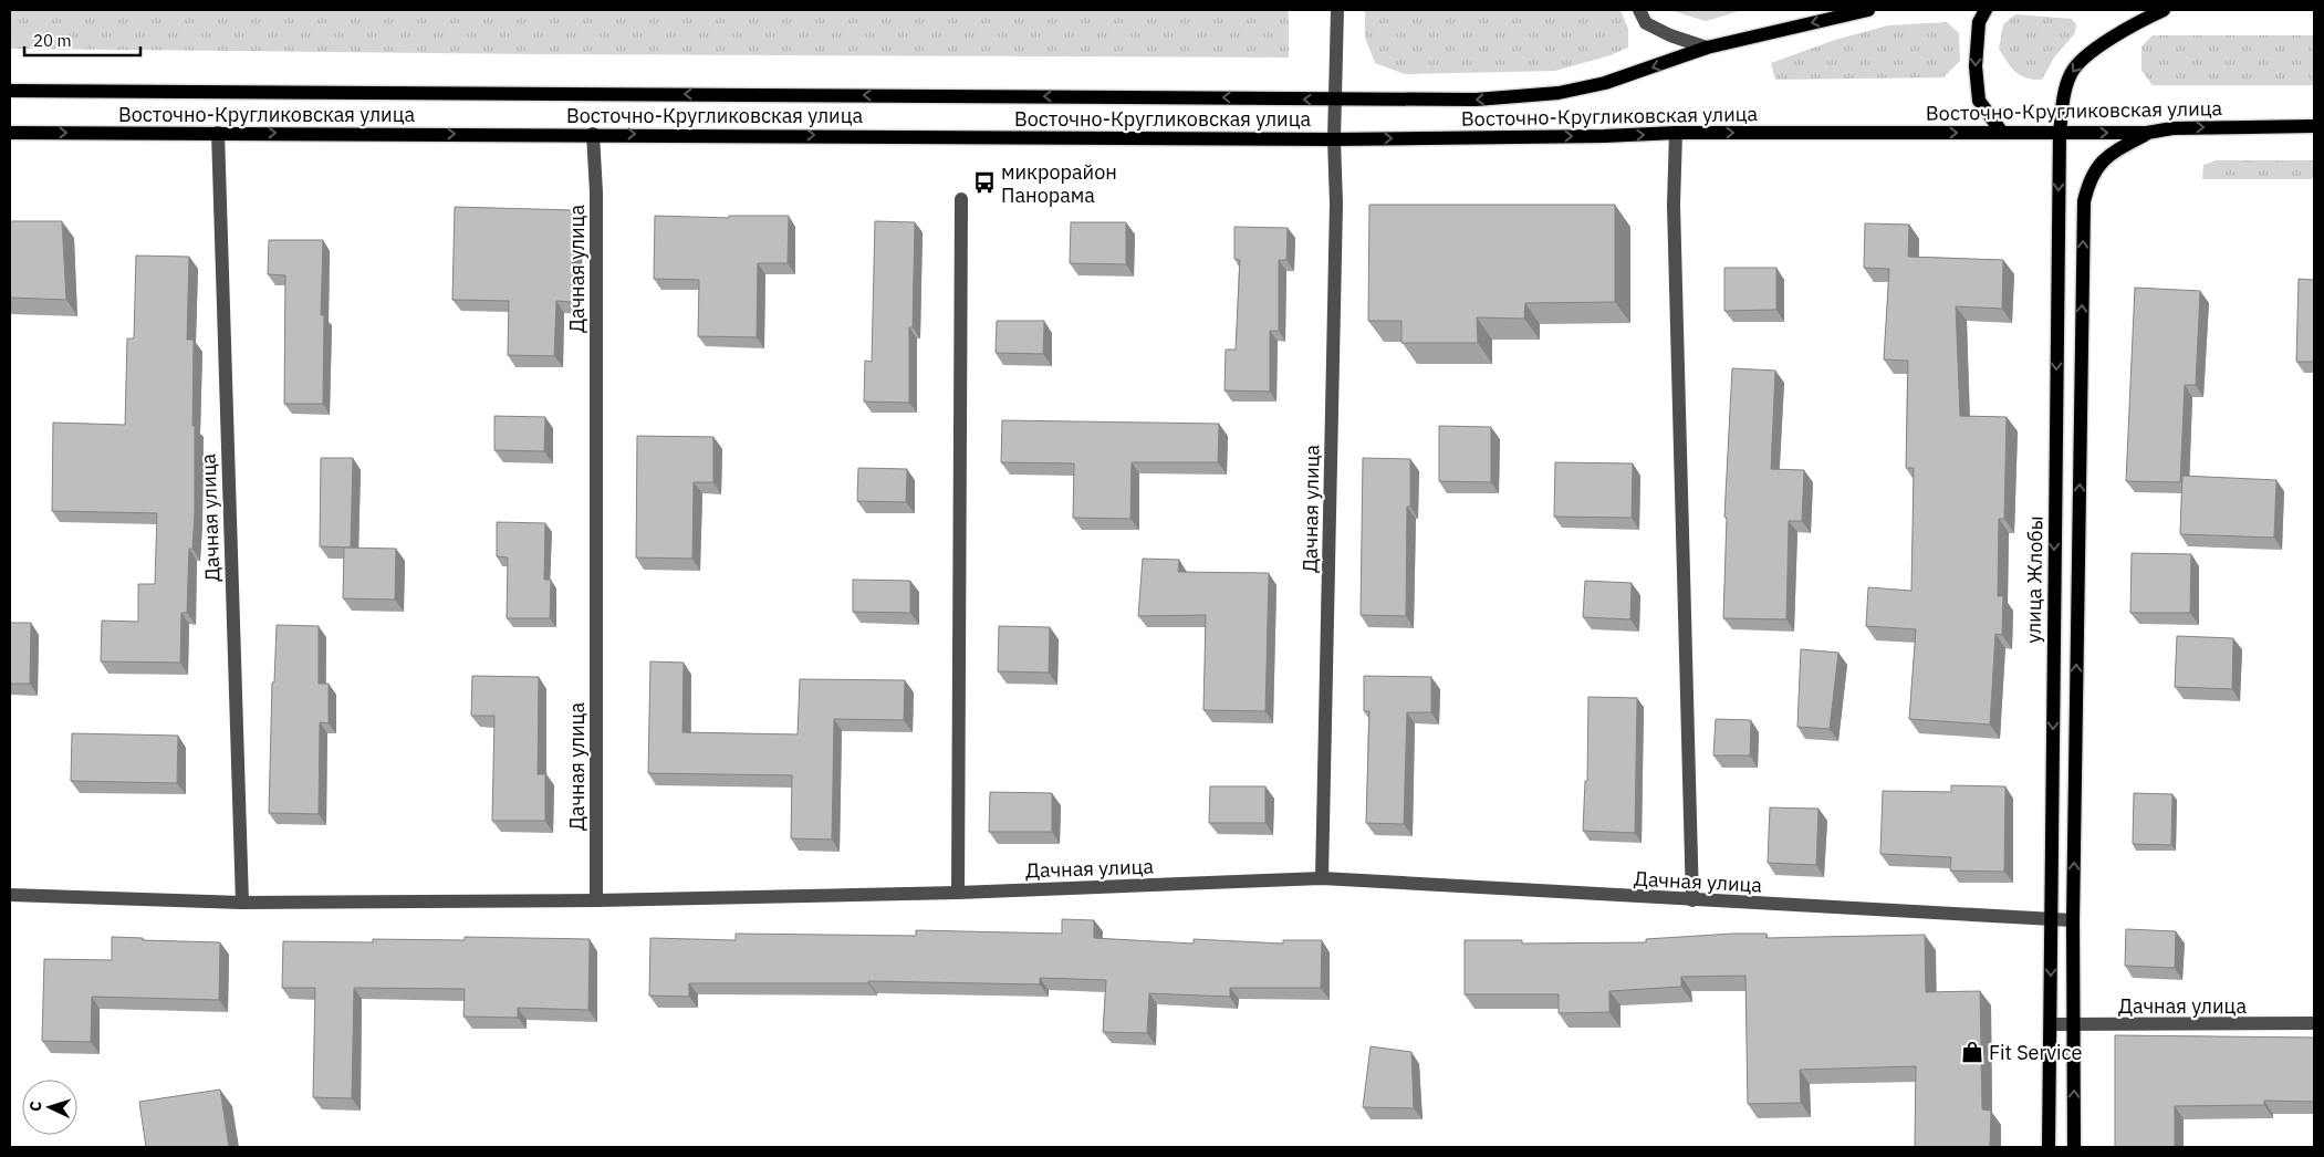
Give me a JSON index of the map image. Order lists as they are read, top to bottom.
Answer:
{
  "streets": {
    "main road": ["Восточно-Кругликовская улица", "улица Жлобы"],
    "street": ["Дачная улица"]
  },
  "crossings": [
    ["Восточно-Кругликовская улица", "Дачная улица"],
    ["Восточно-Кругликовская улица", "улица Жлобы"],
    ["Дачная улица", "улица Жлобы"]
  ],
  "places": {
    "bus stop": ["микрорайон Панорама"],
    "shop": ["Fit Service"]
  },
  "scale_bar": "20 m",
  "north": "left"
}
